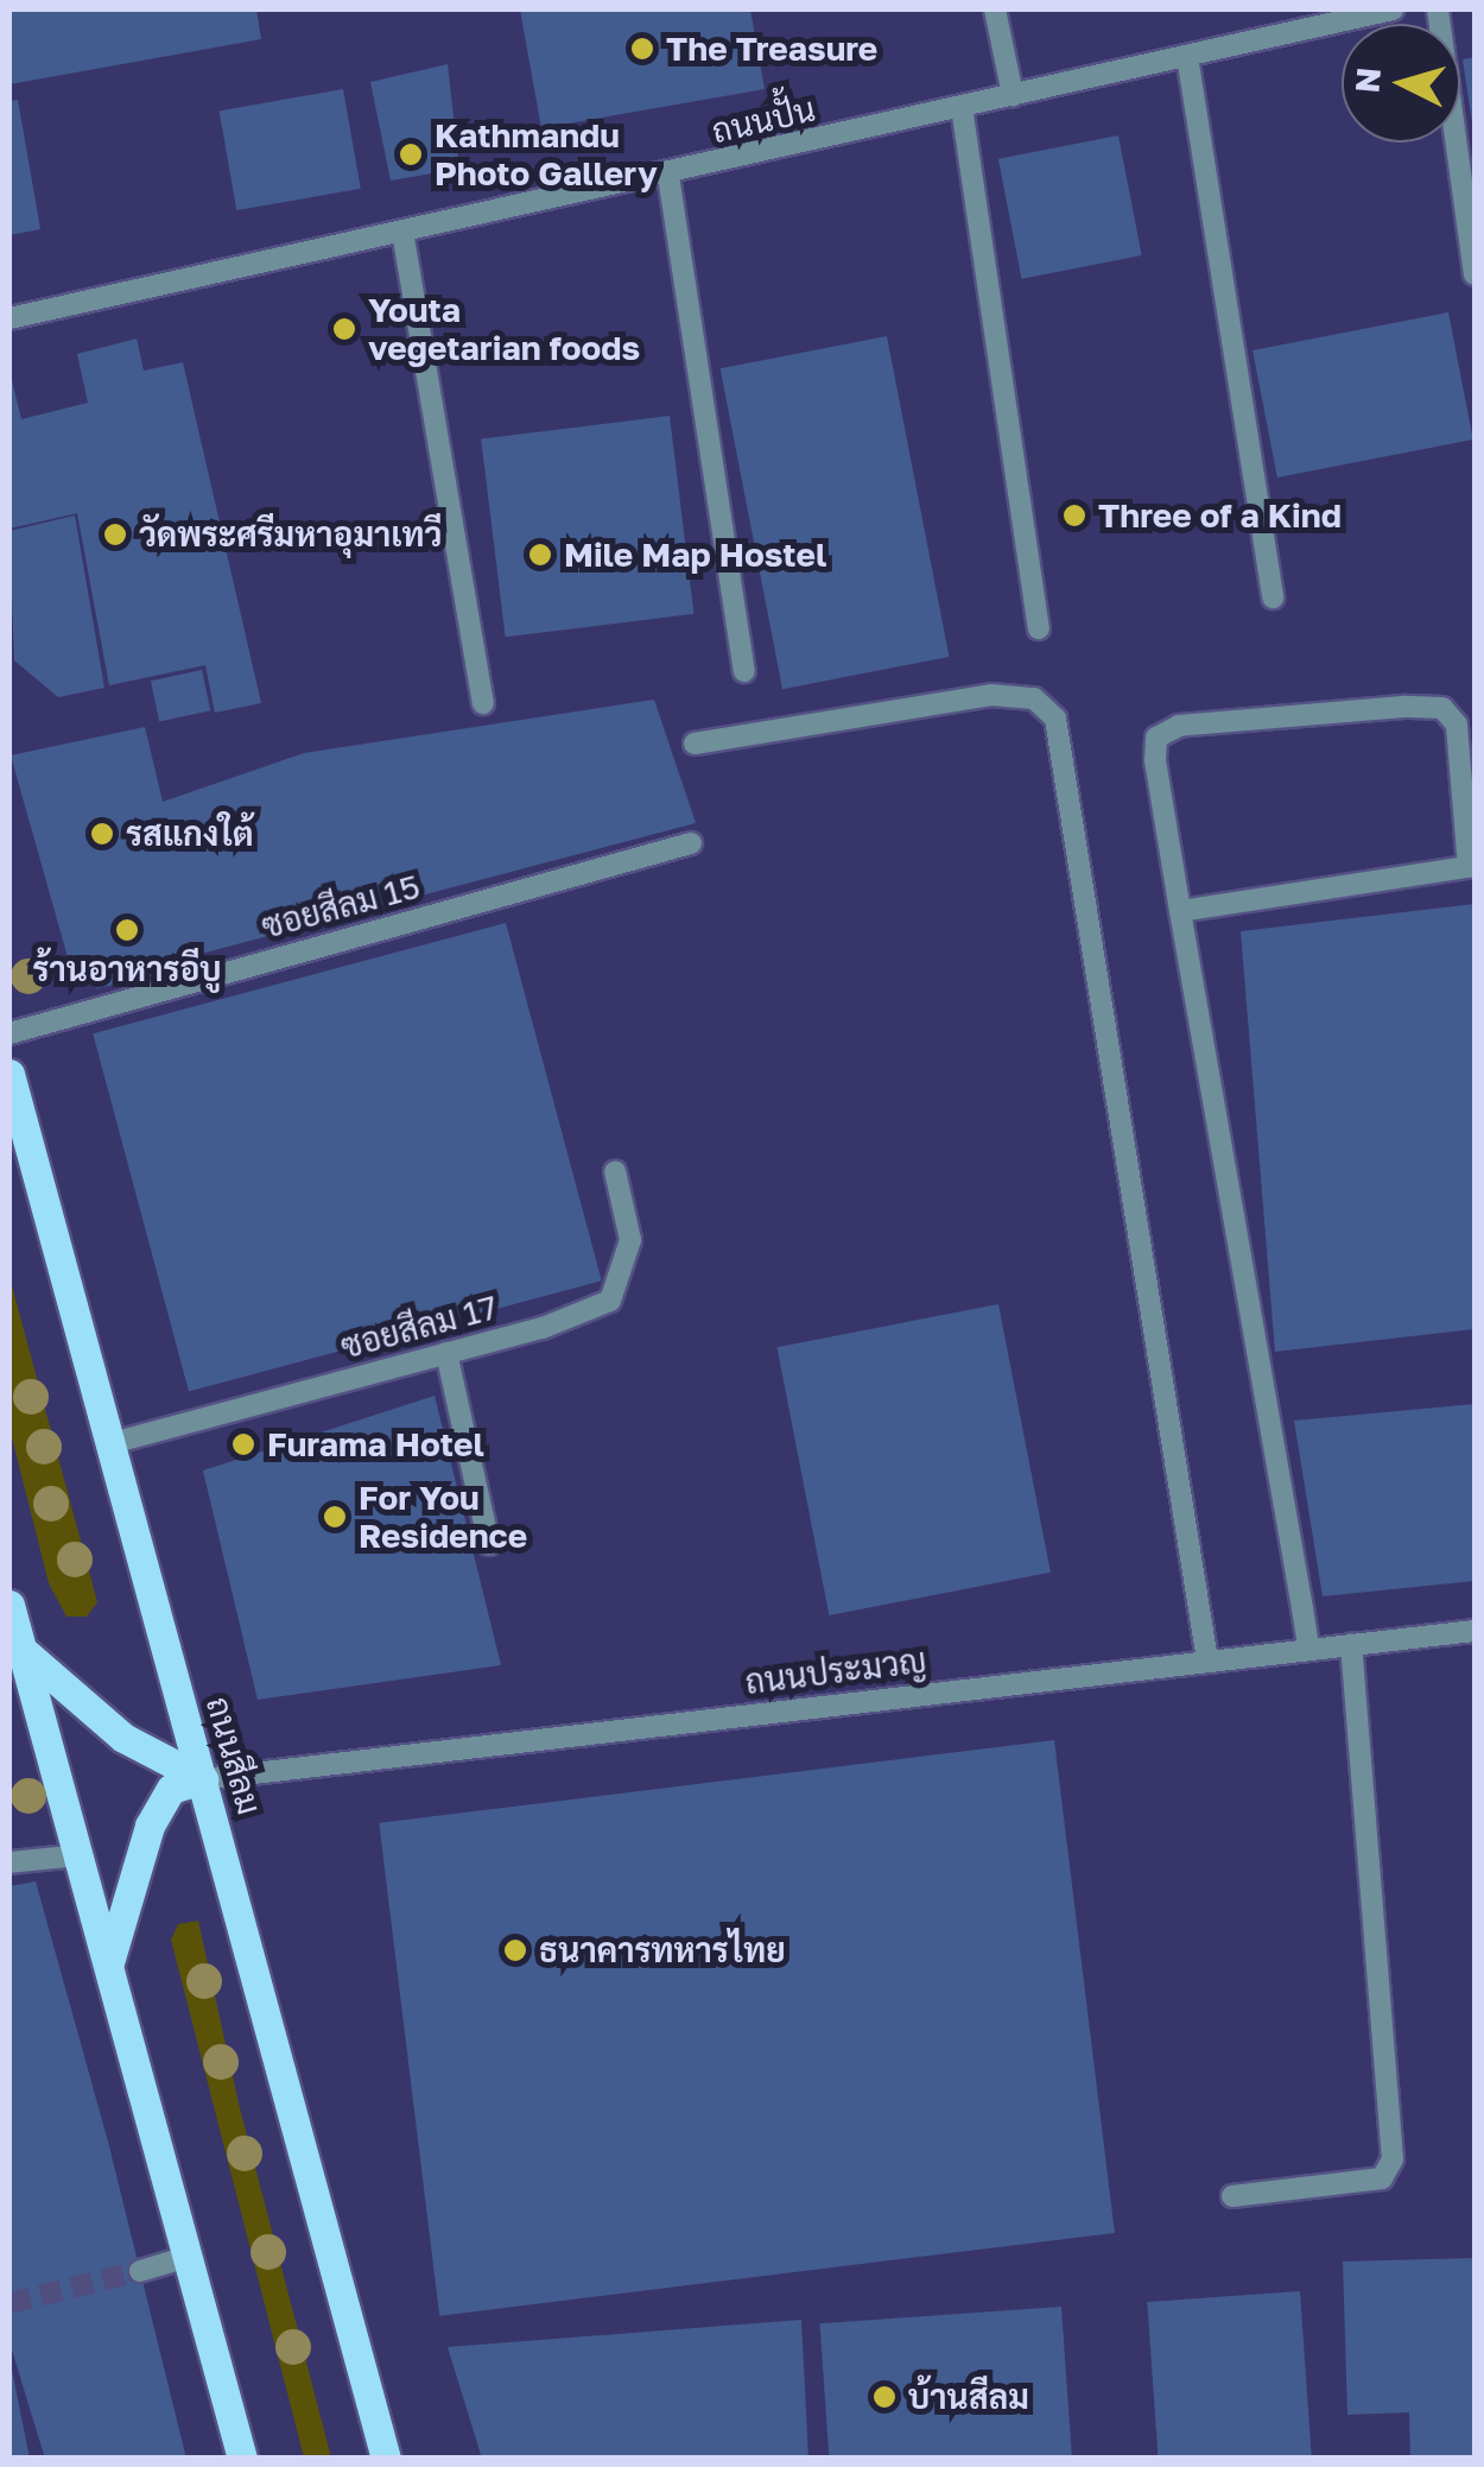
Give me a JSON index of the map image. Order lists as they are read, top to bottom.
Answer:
{
  "streets": {
    "main road": ["ถนนสีลม"],
    "street": [
      "ถนนปั้น",
      "ซอยสีลม 15",
      "ซอยสีลม 17",
      "ถนนประมวญ"
    ]
  },
  "crossings": [
    ["ซอยสีลม 17", "ถนนสีลม"],
    ["ถนนประมวญ", "ถนนสีลม"]
  ],
  "places": [
    "The Treasure",
    "Kathmandu Photo Gallery",
    "Youta vegetarian foods",
    "Three of a Kind",
    "วัดพระศรีมหาอุมาเทวี",
    "Mile Map Hostel",
    "รสแกงใต้",
    "ร้านอาหารอีบู",
    "Furama Hotel",
    "For You Residence",
    "ธนาคารทหารไทย",
    "บ้านสีลม"
  ],
  "north": "left"
}
